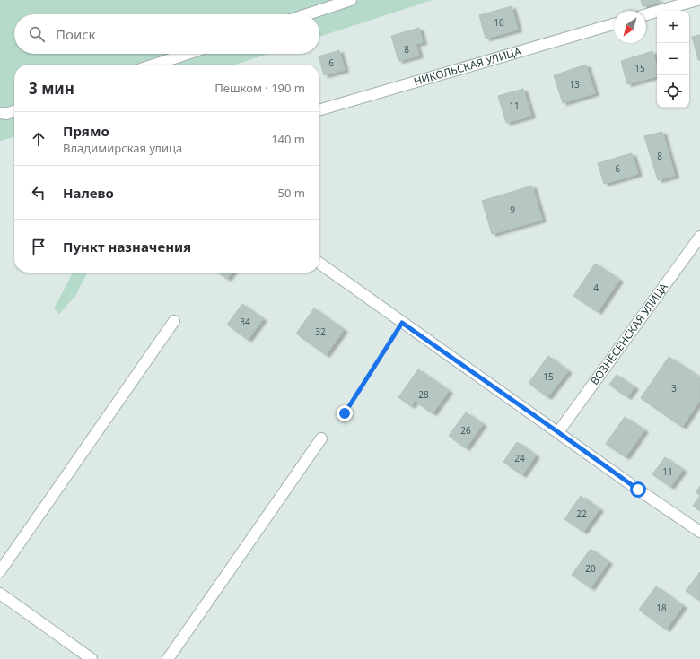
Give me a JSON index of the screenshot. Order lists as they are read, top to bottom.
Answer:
{
  "streets": {
    "street": ["НИКОЛЬСКАЯ УЛИЦА", "ВОЗНЕСЕНСКАЯ УЛИЦА"]
  },
  "house_numbers": [
    "10",
    "8",
    "6",
    "15",
    "13",
    "11",
    "8",
    "6",
    "9",
    "4",
    "34",
    "32",
    "15",
    "3",
    "28",
    "26",
    "24",
    "11",
    "22",
    "20",
    "18"
  ],
  "north": "bottom left",
  "page": {
    "map_buttons": ["+", "−"],
    "search": "Поиск",
    "heading": ["3 мин", "Пешком · 190 m"],
    "list": [
      ["Прямо", "Владимирская улица", "140 m"],
      ["Налево", "50 m"],
      "Пункт назначения"
    ]
  }
}
